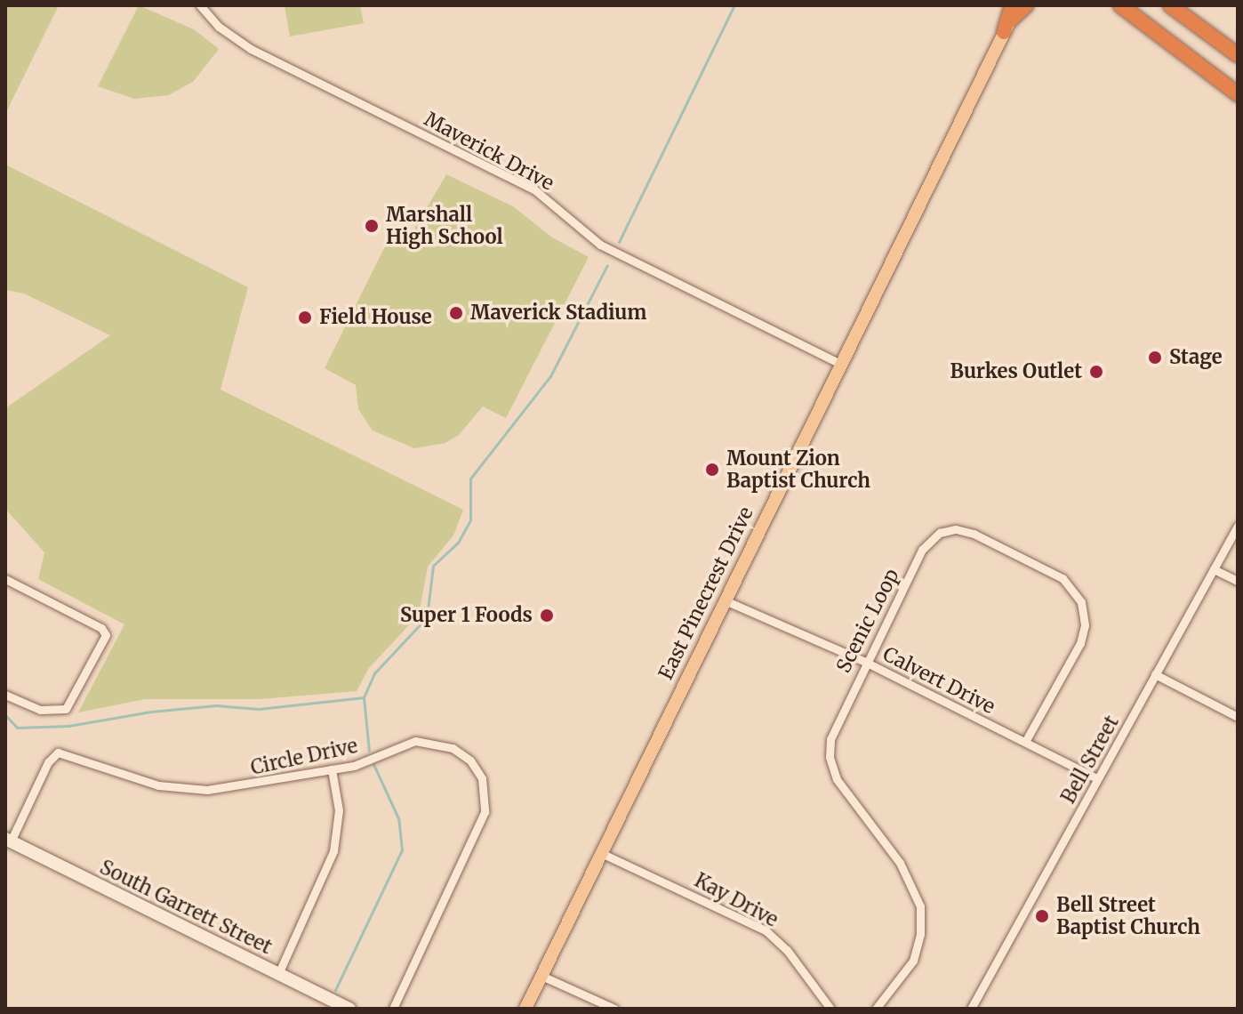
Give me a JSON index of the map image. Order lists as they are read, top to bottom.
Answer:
{
  "streets": {
    "main road": ["East Pinecrest Drive"],
    "street": [
      "Maverick Drive",
      "Scenic Loop",
      "Calvert Drive",
      "Circle Drive",
      "Bell Street",
      "Kay Drive",
      "South Garrett Street"
    ]
  },
  "crossings": [
    ["Maverick Drive", "East Pinecrest Drive"],
    ["East Pinecrest Drive", "Calvert Drive"],
    ["East Pinecrest Drive", "Kay Drive"],
    ["Scenic Loop", "Calvert Drive"],
    ["Calvert Drive", "Bell Street"],
    ["Circle Drive", "South Garrett Street"]
  ],
  "places": [
    "Marshall High School",
    "Maverick Stadium",
    "Field House",
    "Stage",
    "Burkes Outlet",
    "Mount Zion Baptist Church",
    "Super 1 Foods",
    "Bell Street Baptist Church"
  ]
}
